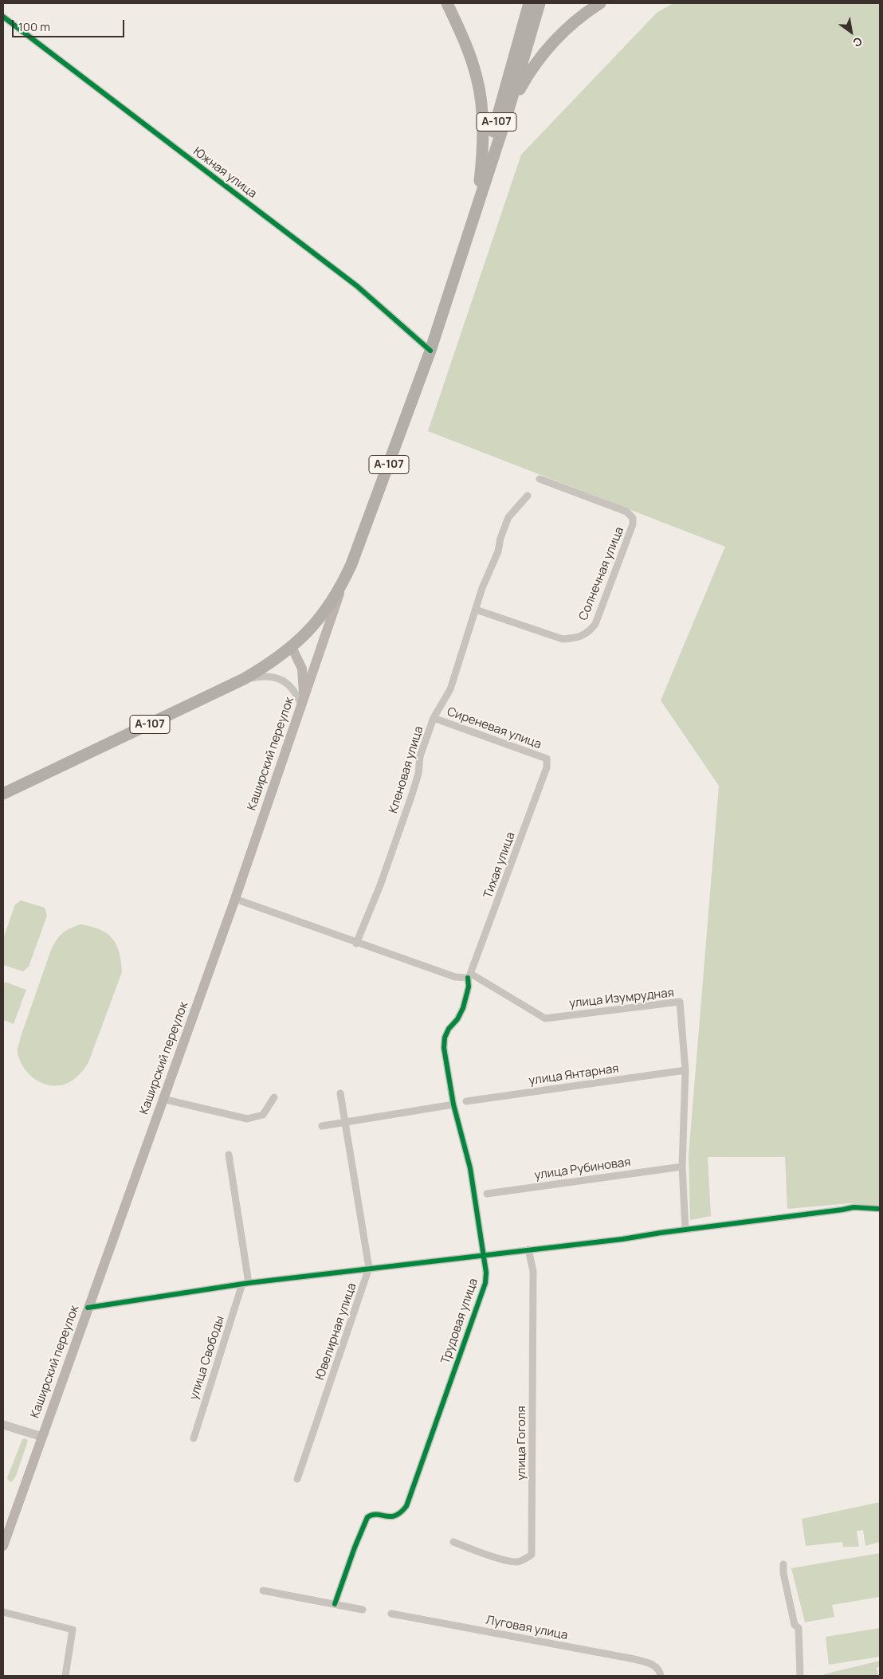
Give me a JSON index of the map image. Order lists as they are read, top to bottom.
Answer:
{
  "streets": {
    "highway": ["А-107"],
    "main road": ["Каширский переулок"],
    "street": [
      "Южная улица",
      "Солнечная улица",
      "Сиреневая улица",
      "Кленовая улица",
      "Тихая улица",
      "улица Изумрудная",
      "улица Янтарная",
      "улица Рубиновая",
      "Трудовая улица",
      "Ювелирная улица",
      "улица Свободы",
      "улица Гоголя",
      "Луговая улица"
    ]
  },
  "crossings": [
    ["А-107", "Южная улица"],
    ["А-107", "Каширский переулок"],
    ["Солнечная улица", "Кленовая улица"],
    ["Сиреневая улица", "Кленовая улица"],
    ["Сиреневая улица", "Тихая улица"],
    ["Тихая улица", "улица Изумрудная"],
    ["Тихая улица", "Трудовая улица"],
    ["улица Изумрудная", "улица Янтарная"],
    ["улица Изумрудная", "улица Рубиновая"]
  ],
  "scale_bar": "100 m",
  "north": "bottom right"
}
